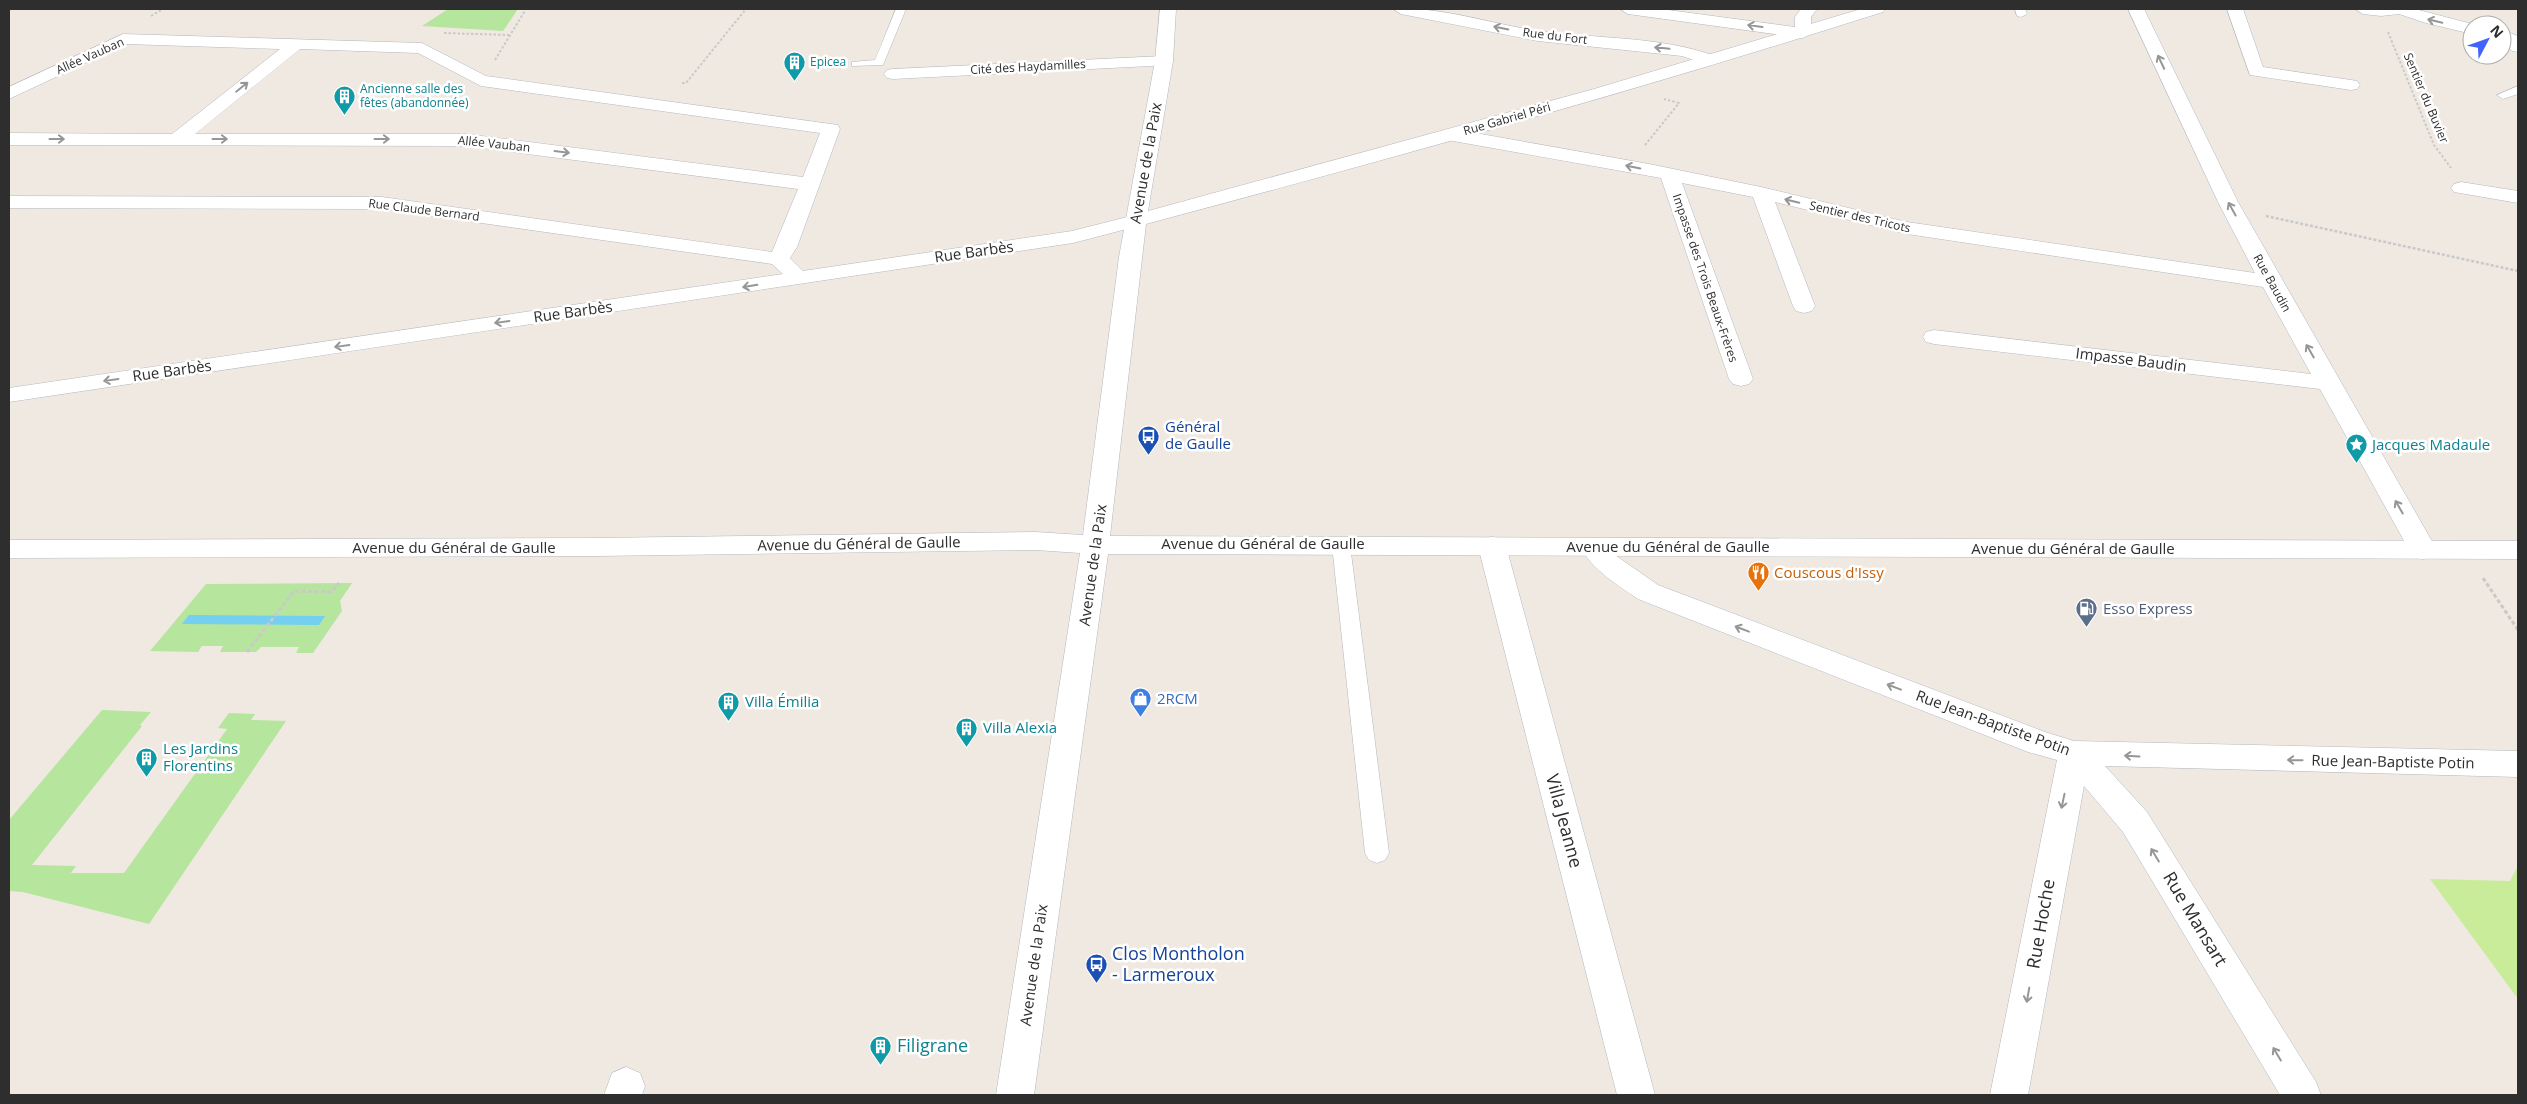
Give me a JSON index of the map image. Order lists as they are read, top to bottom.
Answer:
{
  "streets": {
    "street": [
      "Rue du Fort",
      "Allée Vauban",
      "Cité des Haydamilles",
      "Rue Gabriel Péri",
      "Avenue de la Paix",
      "Rue Claude Bernard",
      "Sentier des Tricots",
      "Rue Barbès",
      "Impasse des Trois Beaux-Frères",
      "Rue Baudin",
      "Impasse Baudin",
      "Avenue du Général de Gaulle",
      "Rue Jean-Baptiste Potin",
      "Villa Jeanne",
      "Rue Mansart",
      "Rue Hoche"
    ],
    "path": ["Sentier du Buvier"]
  },
  "crossings": [
    ["Rue du Fort", "Rue Gabriel Péri"],
    ["Allée Vauban", "Rue Claude Bernard"],
    ["Cité des Haydamilles", "Avenue de la Paix"],
    ["Rue Gabriel Péri", "Avenue de la Paix"],
    ["Rue Gabriel Péri", "Sentier des Tricots"],
    ["Rue Gabriel Péri", "Rue Barbès"],
    ["Avenue de la Paix", "Rue Barbès"],
    ["Avenue de la Paix", "Avenue du Général de Gaulle"],
    ["Sentier des Tricots", "Impasse des Trois Beaux-Frères"],
    ["Sentier des Tricots", "Rue Baudin"],
    ["Rue Baudin", "Impasse Baudin"],
    ["Rue Baudin", "Avenue du Général de Gaulle"],
    ["Avenue du Général de Gaulle", "Rue Jean-Baptiste Potin"],
    ["Avenue du Général de Gaulle", "Villa Jeanne"],
    ["Rue Jean-Baptiste Potin", "Rue Mansart"],
    ["Rue Jean-Baptiste Potin", "Rue Hoche"],
    ["Rue Mansart", "Rue Hoche"]
  ],
  "one_way": [
    "Sentier des Tricots",
    "Rue Barbès",
    "Rue Baudin",
    "Rue Jean-Baptiste Potin",
    "Rue Mansart",
    "Rue Hoche"
  ],
  "places": {
    "building": [
      "Epicea",
      "Ancienne salle des fêtes (abandonnée)",
      "Villa Émilia",
      "Villa Alexia",
      "Les Jardins Florentins",
      "Filigrane"
    ],
    "bus stop": ["Général de Gaulle", "Clos Montholon - Larmeroux"],
    "place": ["Jacques Madaule"],
    "restaurant": ["Couscous d'Issy"],
    "fuel station": ["Esso Express"],
    "shop": ["2RCM"]
  },
  "north": "top right"
}
